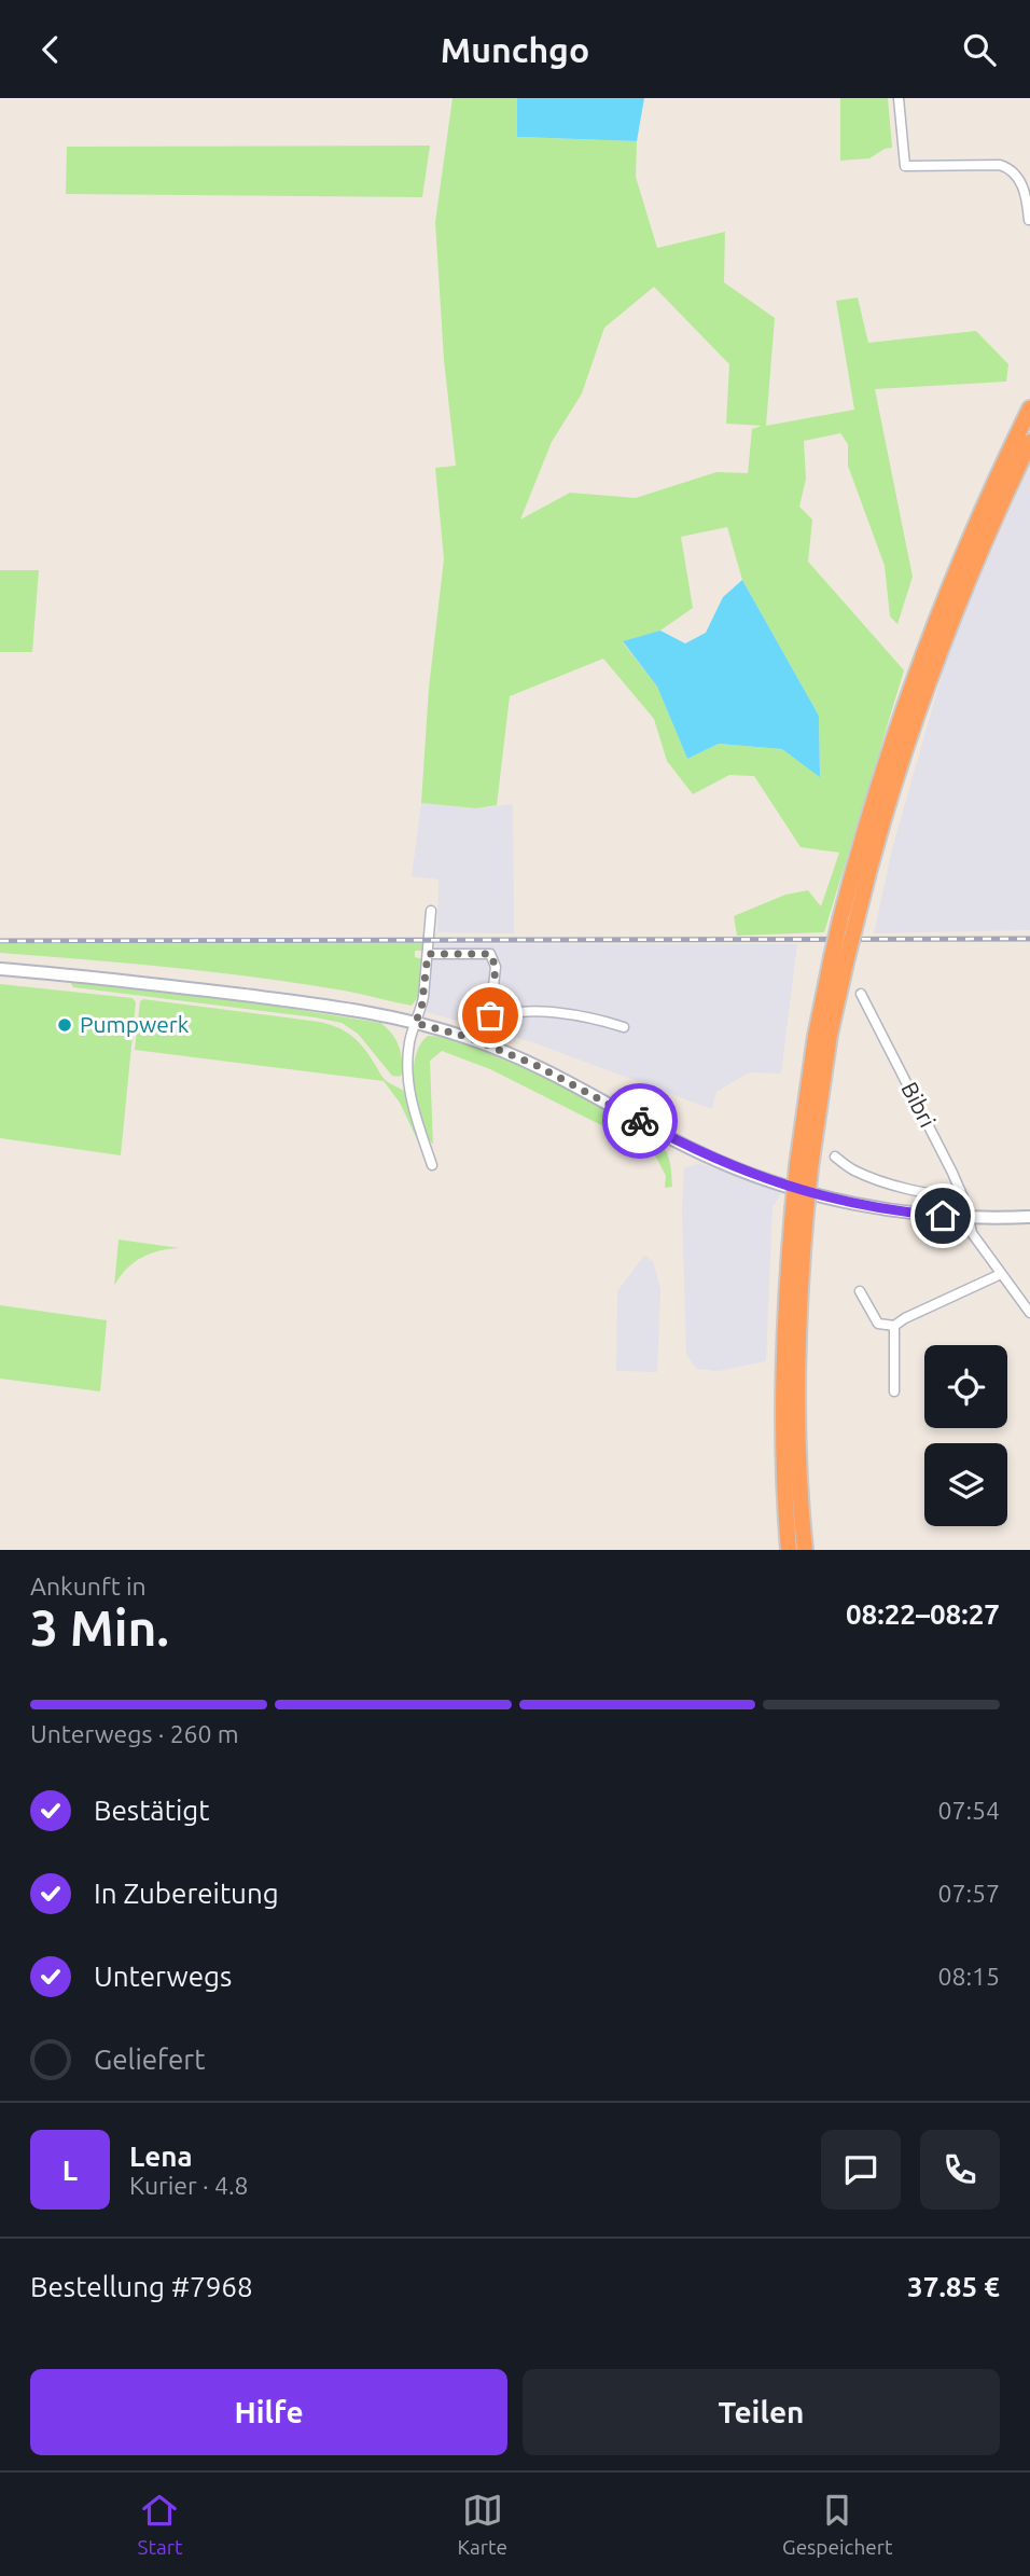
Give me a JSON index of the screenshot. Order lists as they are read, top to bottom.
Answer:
{
  "streets": {
    "street": ["Bibri"]
  },
  "places": ["Pumpwerk"],
  "page": {
    "header": "Munchgo",
    "heading": ["3 Min.", "Ankunft in", "08:22–08:27"],
    "panel": [
      "Lena",
      "Kurier · 4.8",
      "Bestellung #7968",
      "37.85 €"
    ],
    "bar": "Unterwegs · 260 m",
    "list": [
      ["Bestätigt", "07:54"],
      ["In Zubereitung", "07:57"],
      ["Unterwegs", "08:15"],
      "Geliefert"
    ],
    "round": "L",
    "buttons": ["Hilfe", "Teilen"],
    "tabs": ["Start", "Karte", "Gespeichert"]
  }
}
